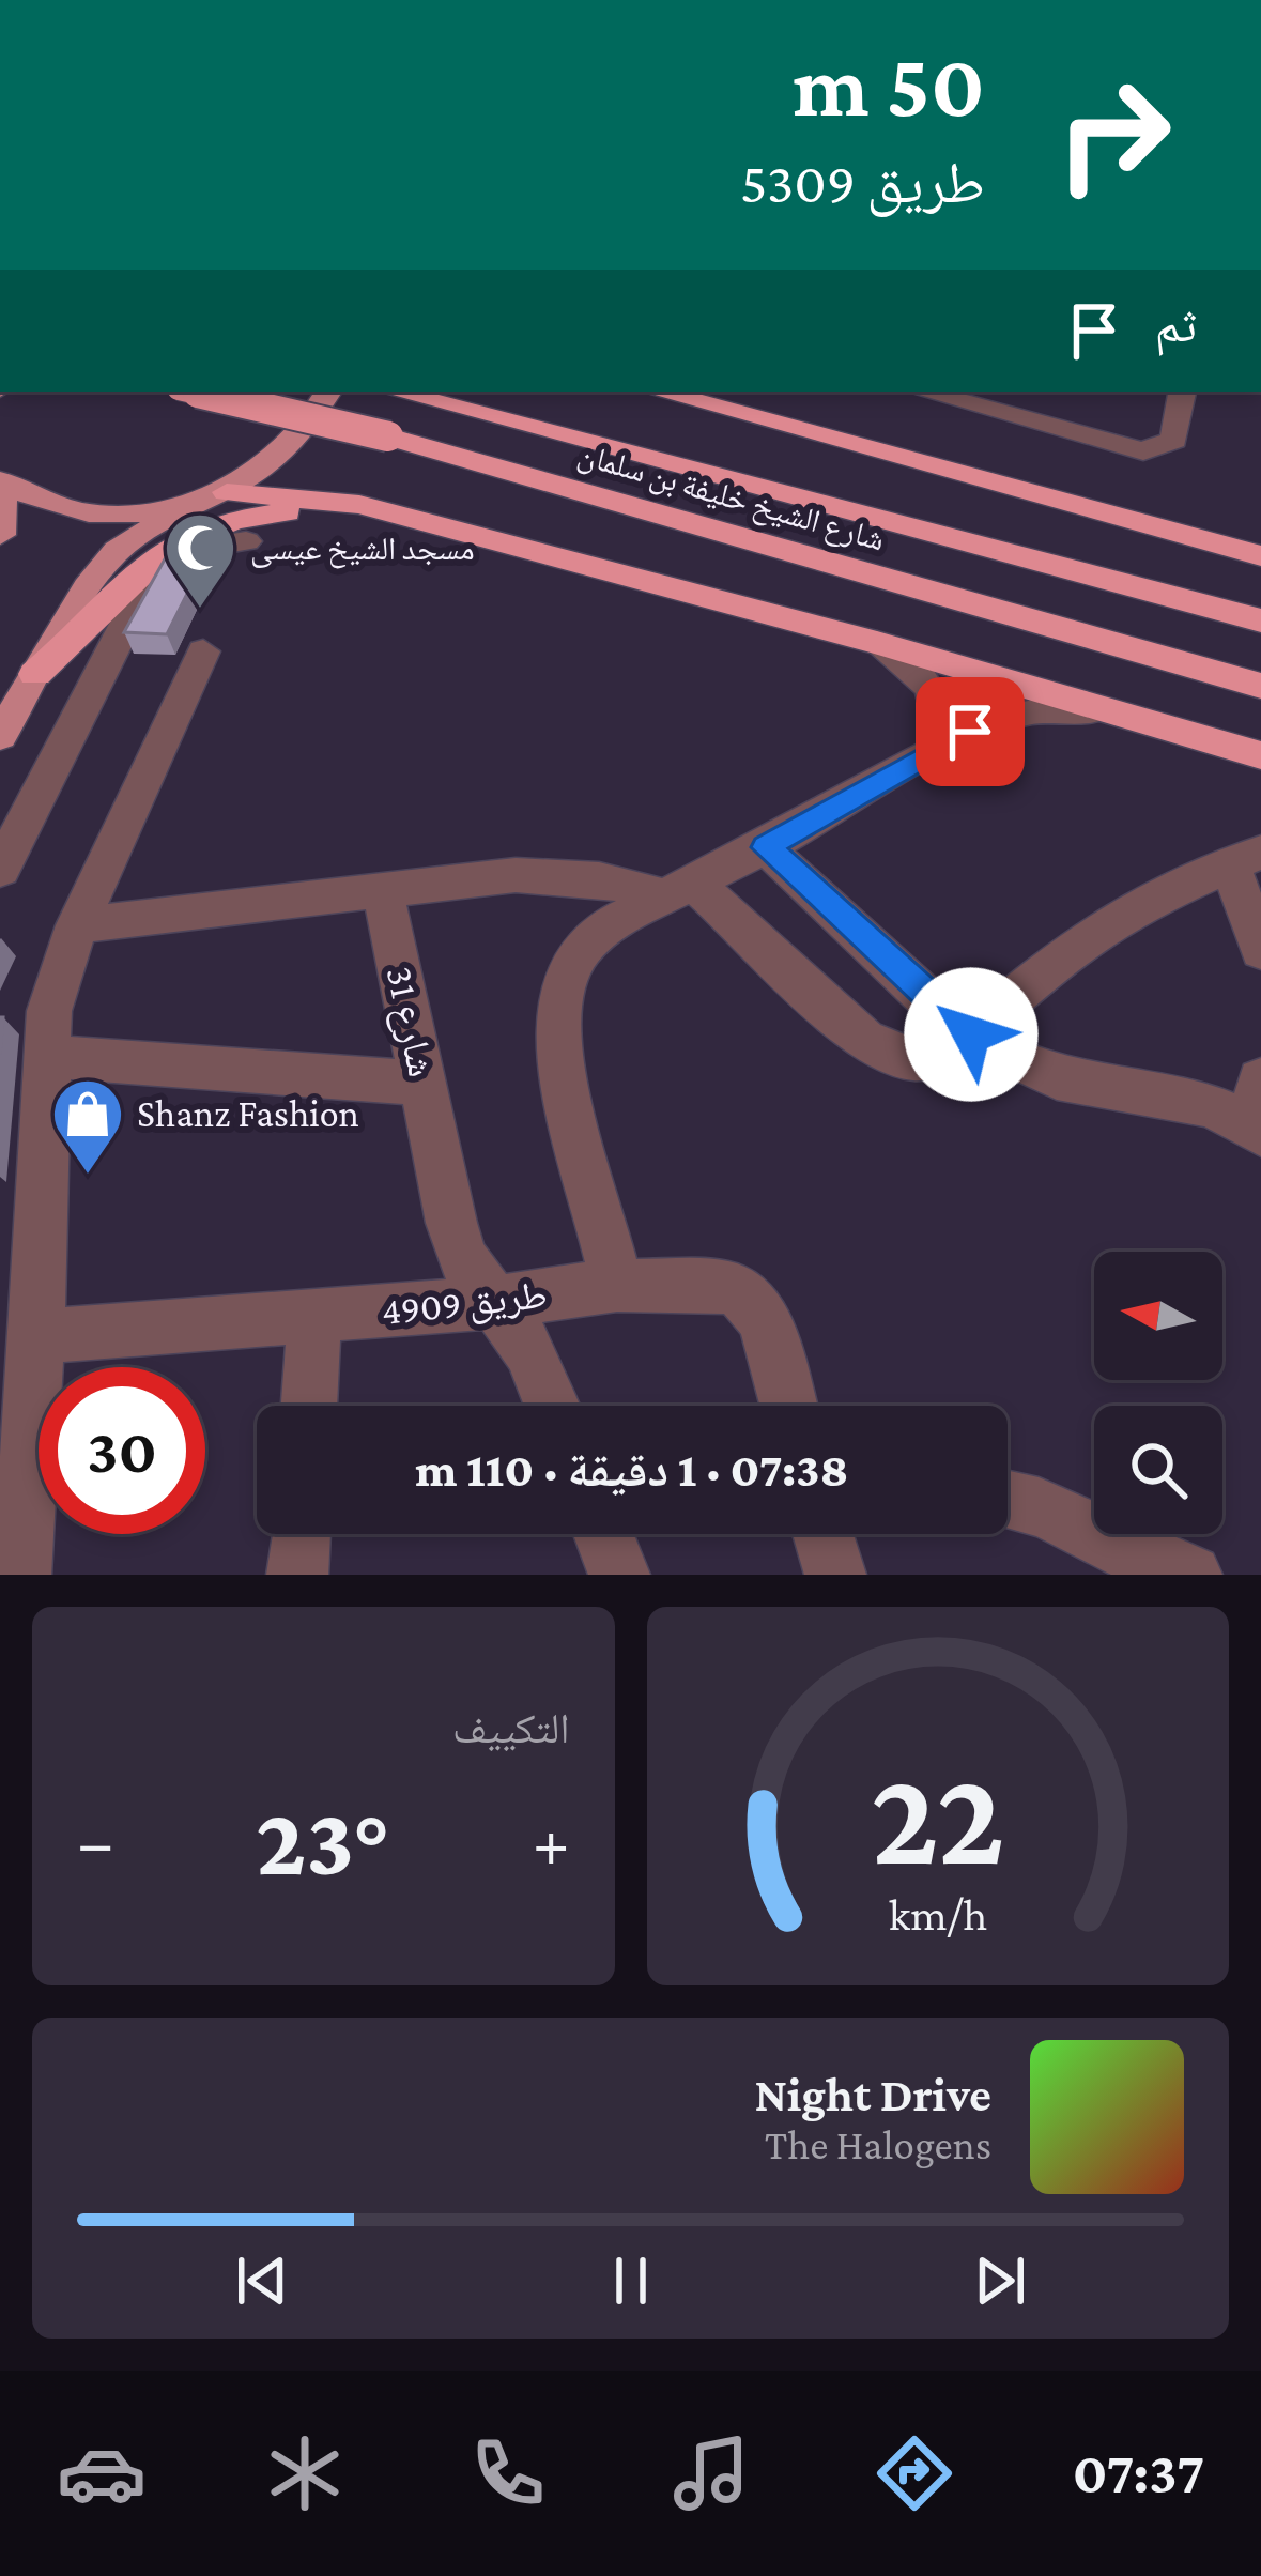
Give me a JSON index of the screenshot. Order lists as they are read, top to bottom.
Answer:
{
  "streets": {
    "highway": ["شارع الشيخ خليفة بن سلمان"],
    "street": ["شارع 31", "طريق 4909"]
  },
  "crossings": [
    ["شارع 31", "طريق 4909"]
  ],
  "places": {
    "mosque": ["مسجد الشيخ عيسى"],
    "shop": ["Shanz Fashion"]
  },
  "north": "left",
  "page": {
    "turn": ["50 m", "طريق 5309"],
    "then": "ثم",
    "limit": "30",
    "trip": "07:38 · 1 دقيقة · 110 m",
    "tile": "التكييف",
    "heat": ["−", "23°", "+"],
    "song": ["Night Drive", "The Halogens"],
    "tabs": "07:37",
    "gauge": ["22", "km/h"]
  }
}
